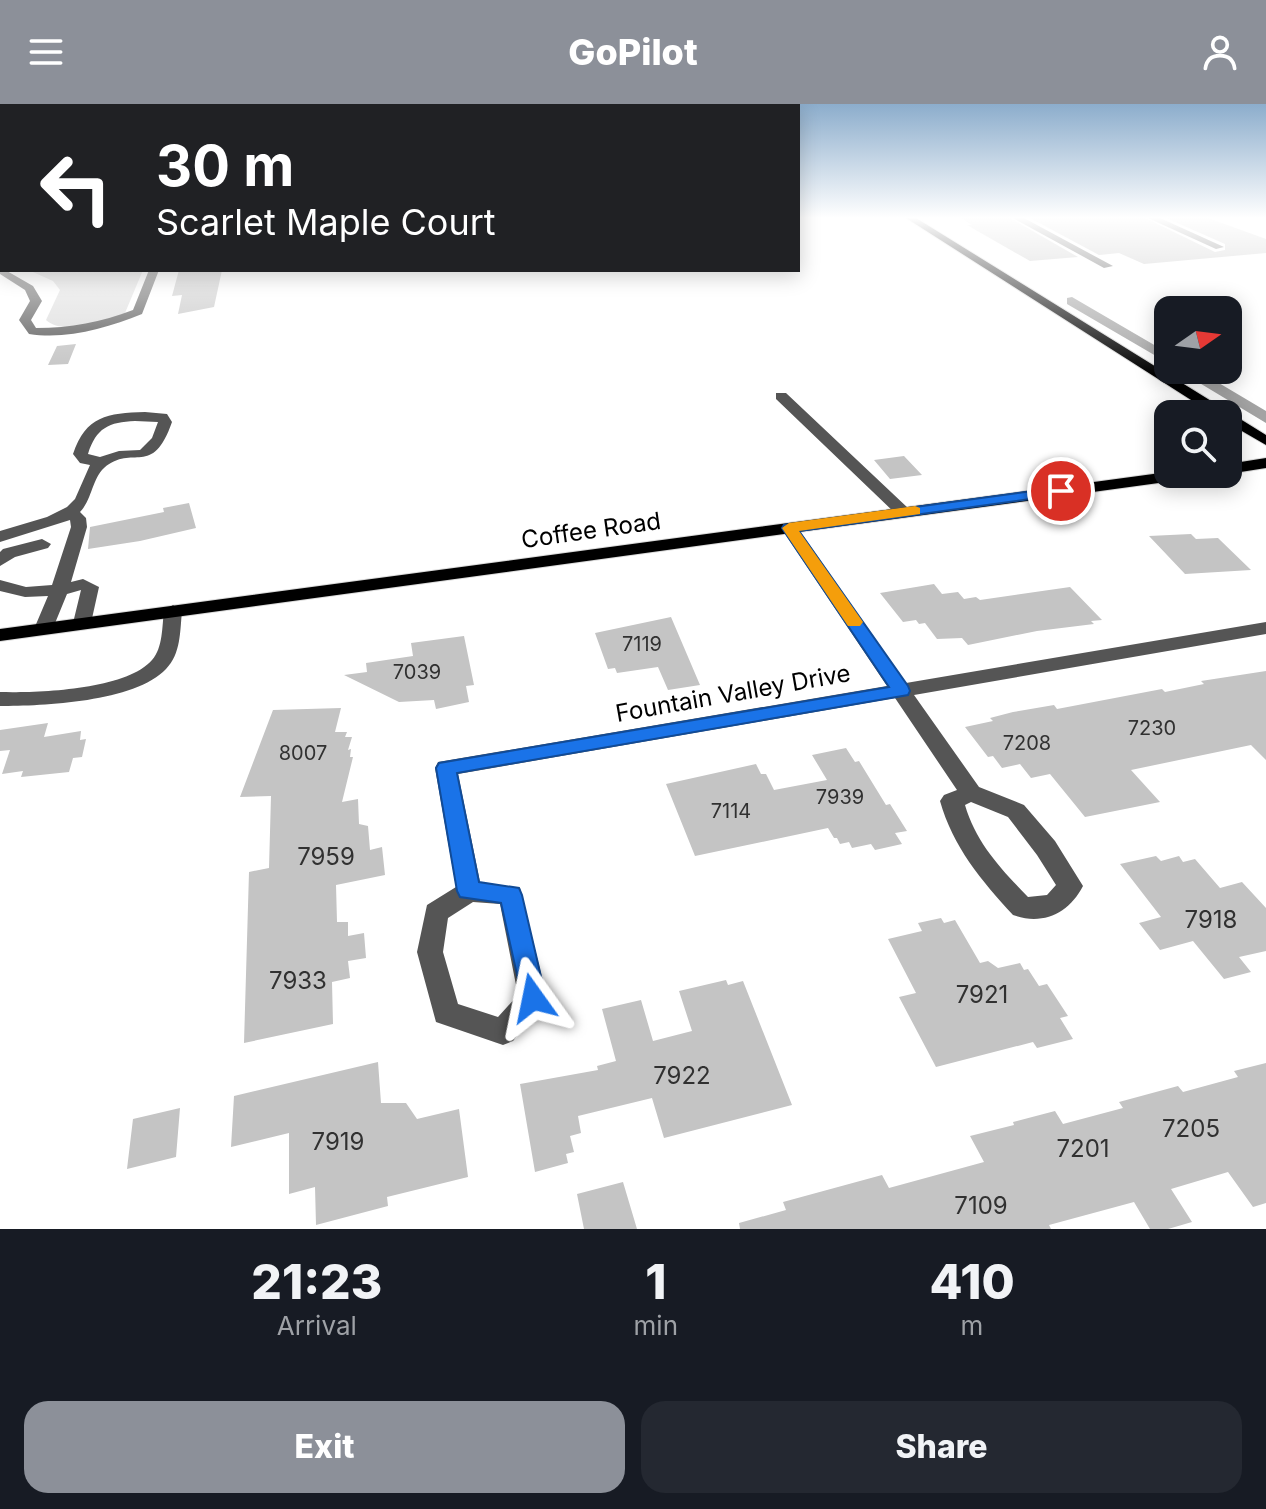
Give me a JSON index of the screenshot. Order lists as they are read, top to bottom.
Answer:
{
  "streets": {
    "main road": ["Coffee Road"],
    "street": ["Fountain Valley Drive"]
  },
  "house_numbers": [
    "7119",
    "7039",
    "7230",
    "7208",
    "8007",
    "7939",
    "7114",
    "7959",
    "7918",
    "7933",
    "7921",
    "7922",
    "7205",
    "7919",
    "7201",
    "7109"
  ],
  "north": "right",
  "page": {
    "header": "GoPilot",
    "turn": ["30 m", "Scarlet Maple Court"],
    "eta": [
      "21:23",
      "Arrival",
      "1",
      "min",
      "410",
      "m"
    ],
    "buttons": ["Exit", "Share"]
  }
}
